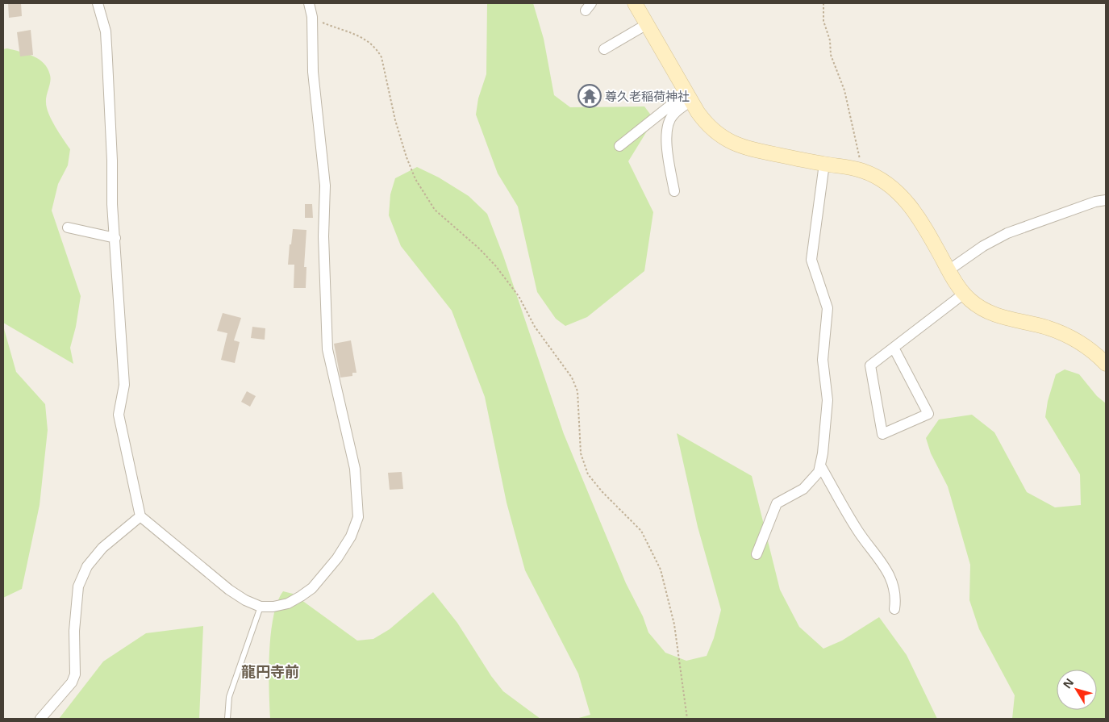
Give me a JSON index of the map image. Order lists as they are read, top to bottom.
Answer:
{
  "districts": ["龍円寺前"],
  "places": {
    "temple": ["尊久老稲荷神社"]
  },
  "north": "top left"
}
